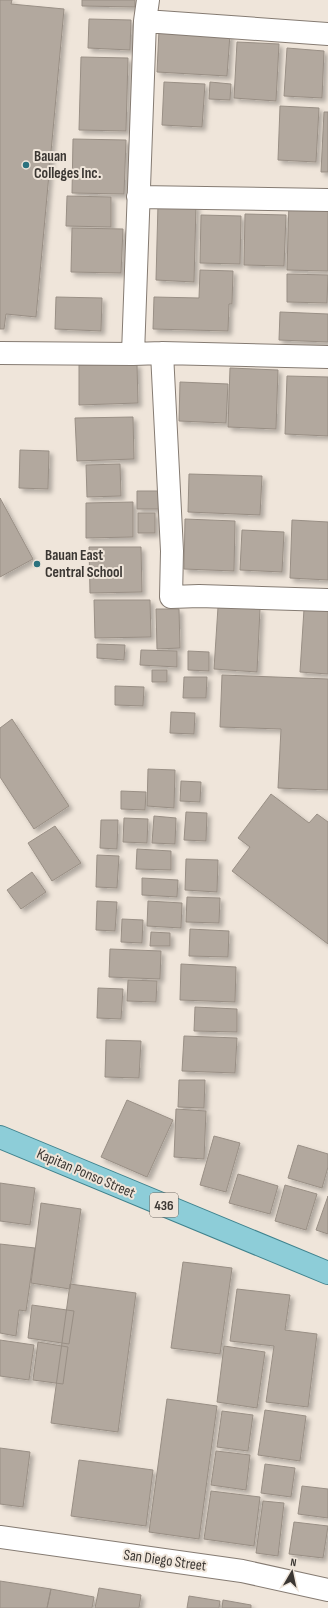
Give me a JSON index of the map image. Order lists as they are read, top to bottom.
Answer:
{
  "streets": {
    "main road": ["Kapitan Ponso Street", "436"],
    "street": ["San Diego Street"]
  },
  "places": ["Bauan Colleges Inc.", "Bauan East Central School"],
  "north": "top"
}
